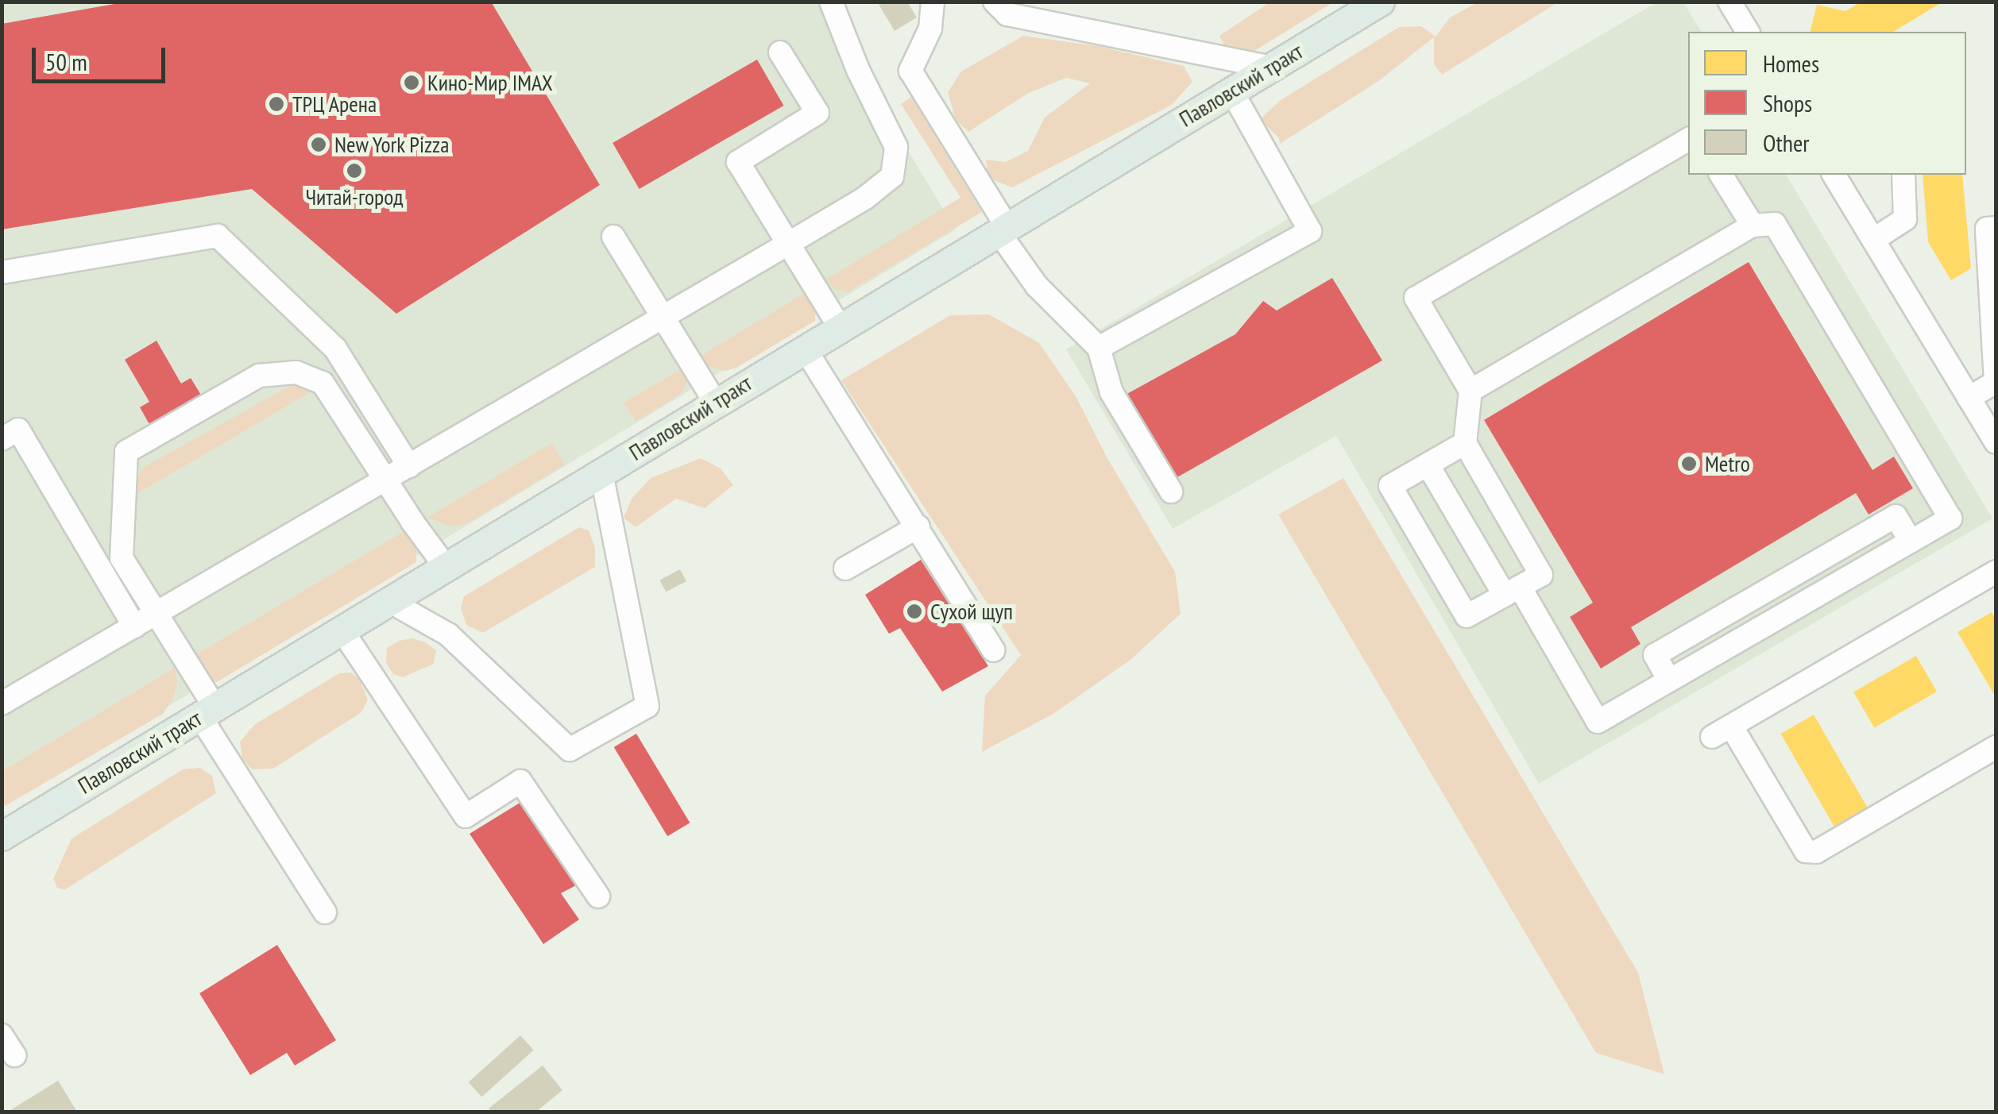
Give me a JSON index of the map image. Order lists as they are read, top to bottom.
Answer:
{
  "streets": {
    "main road": ["Павловский тракт"]
  },
  "places": [
    "Кино-Мир IMAX",
    "ТРЦ Арена",
    "New York Pizza",
    "Читай-город",
    "Metro",
    "Сухой щуп"
  ],
  "legend": ["Homes", "Shops", "Other"],
  "scale_bar": "50 m"
}
